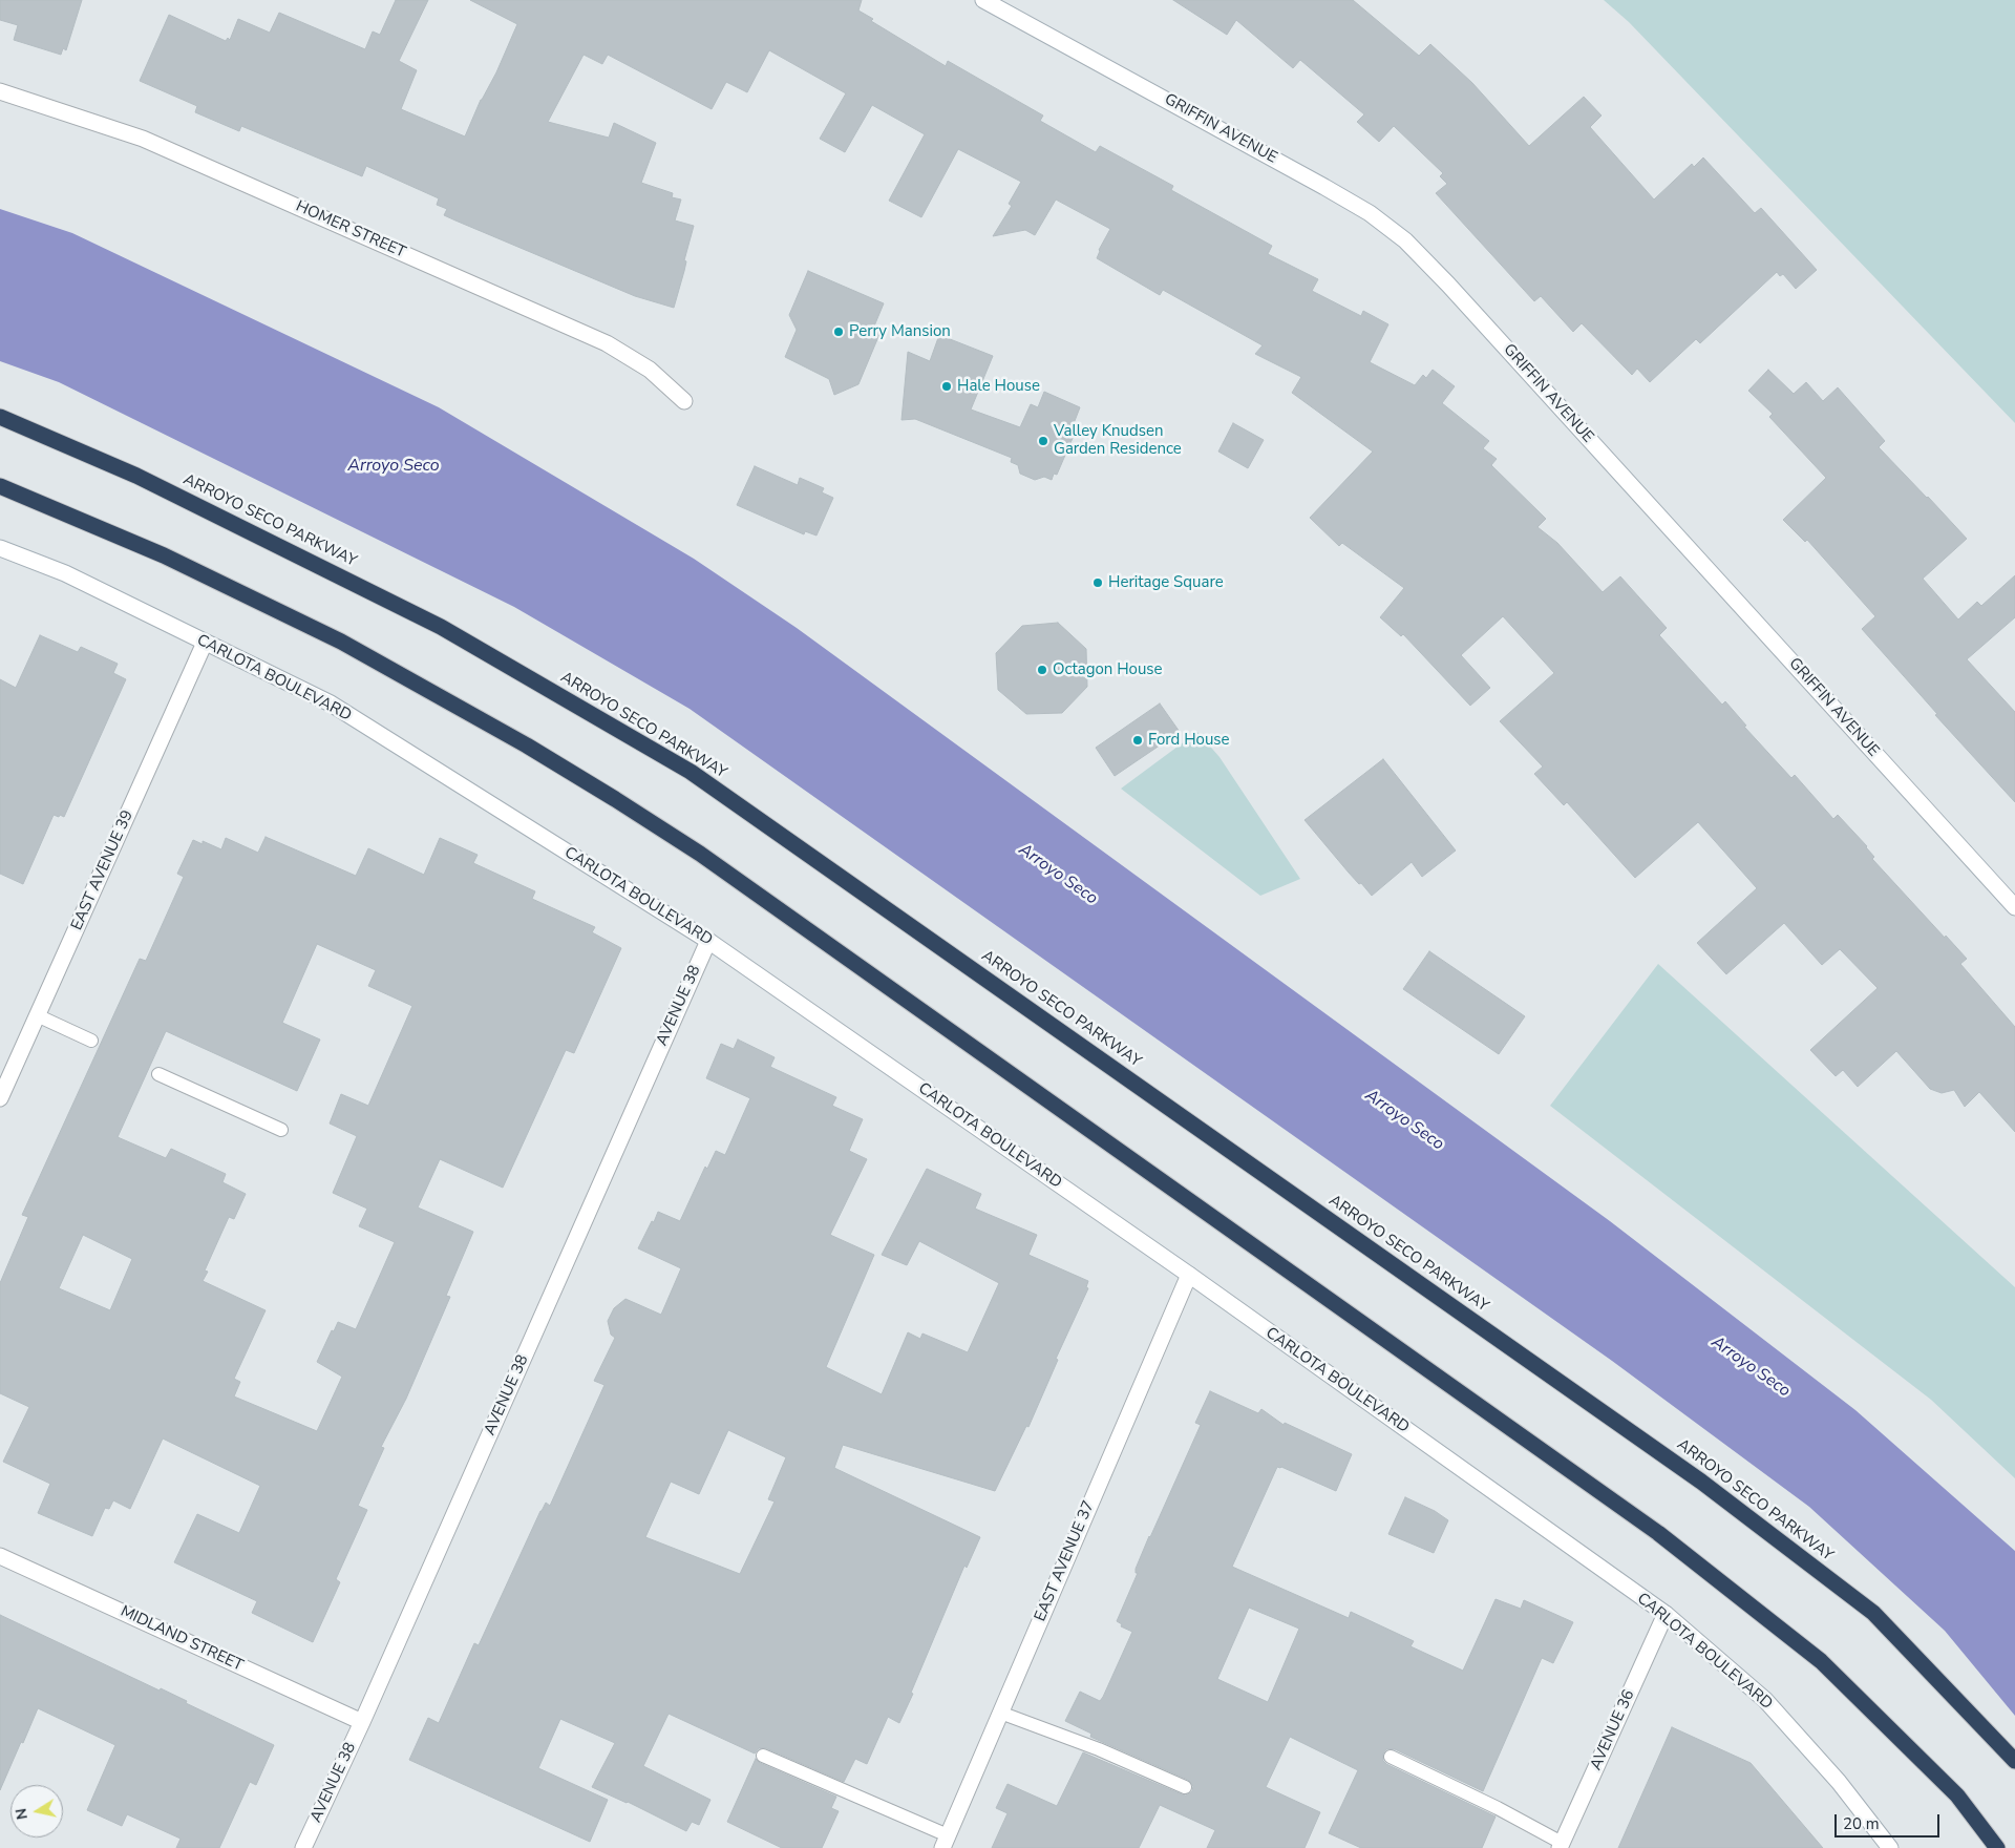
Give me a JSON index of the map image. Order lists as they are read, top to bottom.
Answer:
{
  "streets": {
    "highway": ["ARROYO SECO PARKWAY"],
    "street": [
      "GRIFFIN AVENUE",
      "HOMER STREET",
      "CARLOTA BOULEVARD",
      "EAST AVENUE 39",
      "AVENUE 38",
      "EAST AVENUE 37",
      "MIDLAND STREET",
      "AVENUE 36"
    ]
  },
  "crossings": [
    ["CARLOTA BOULEVARD", "EAST AVENUE 39"],
    ["CARLOTA BOULEVARD", "AVENUE 38"],
    ["CARLOTA BOULEVARD", "EAST AVENUE 37"],
    ["CARLOTA BOULEVARD", "AVENUE 36"],
    ["AVENUE 38", "MIDLAND STREET"]
  ],
  "water": ["Arroyo Seco"],
  "places": [
    "Perry Mansion",
    "Hale House",
    "Valley Knudsen Garden Residence",
    "Heritage Square",
    "Octagon House",
    "Ford House"
  ],
  "scale_bar": "20 m",
  "north": "left"
}
